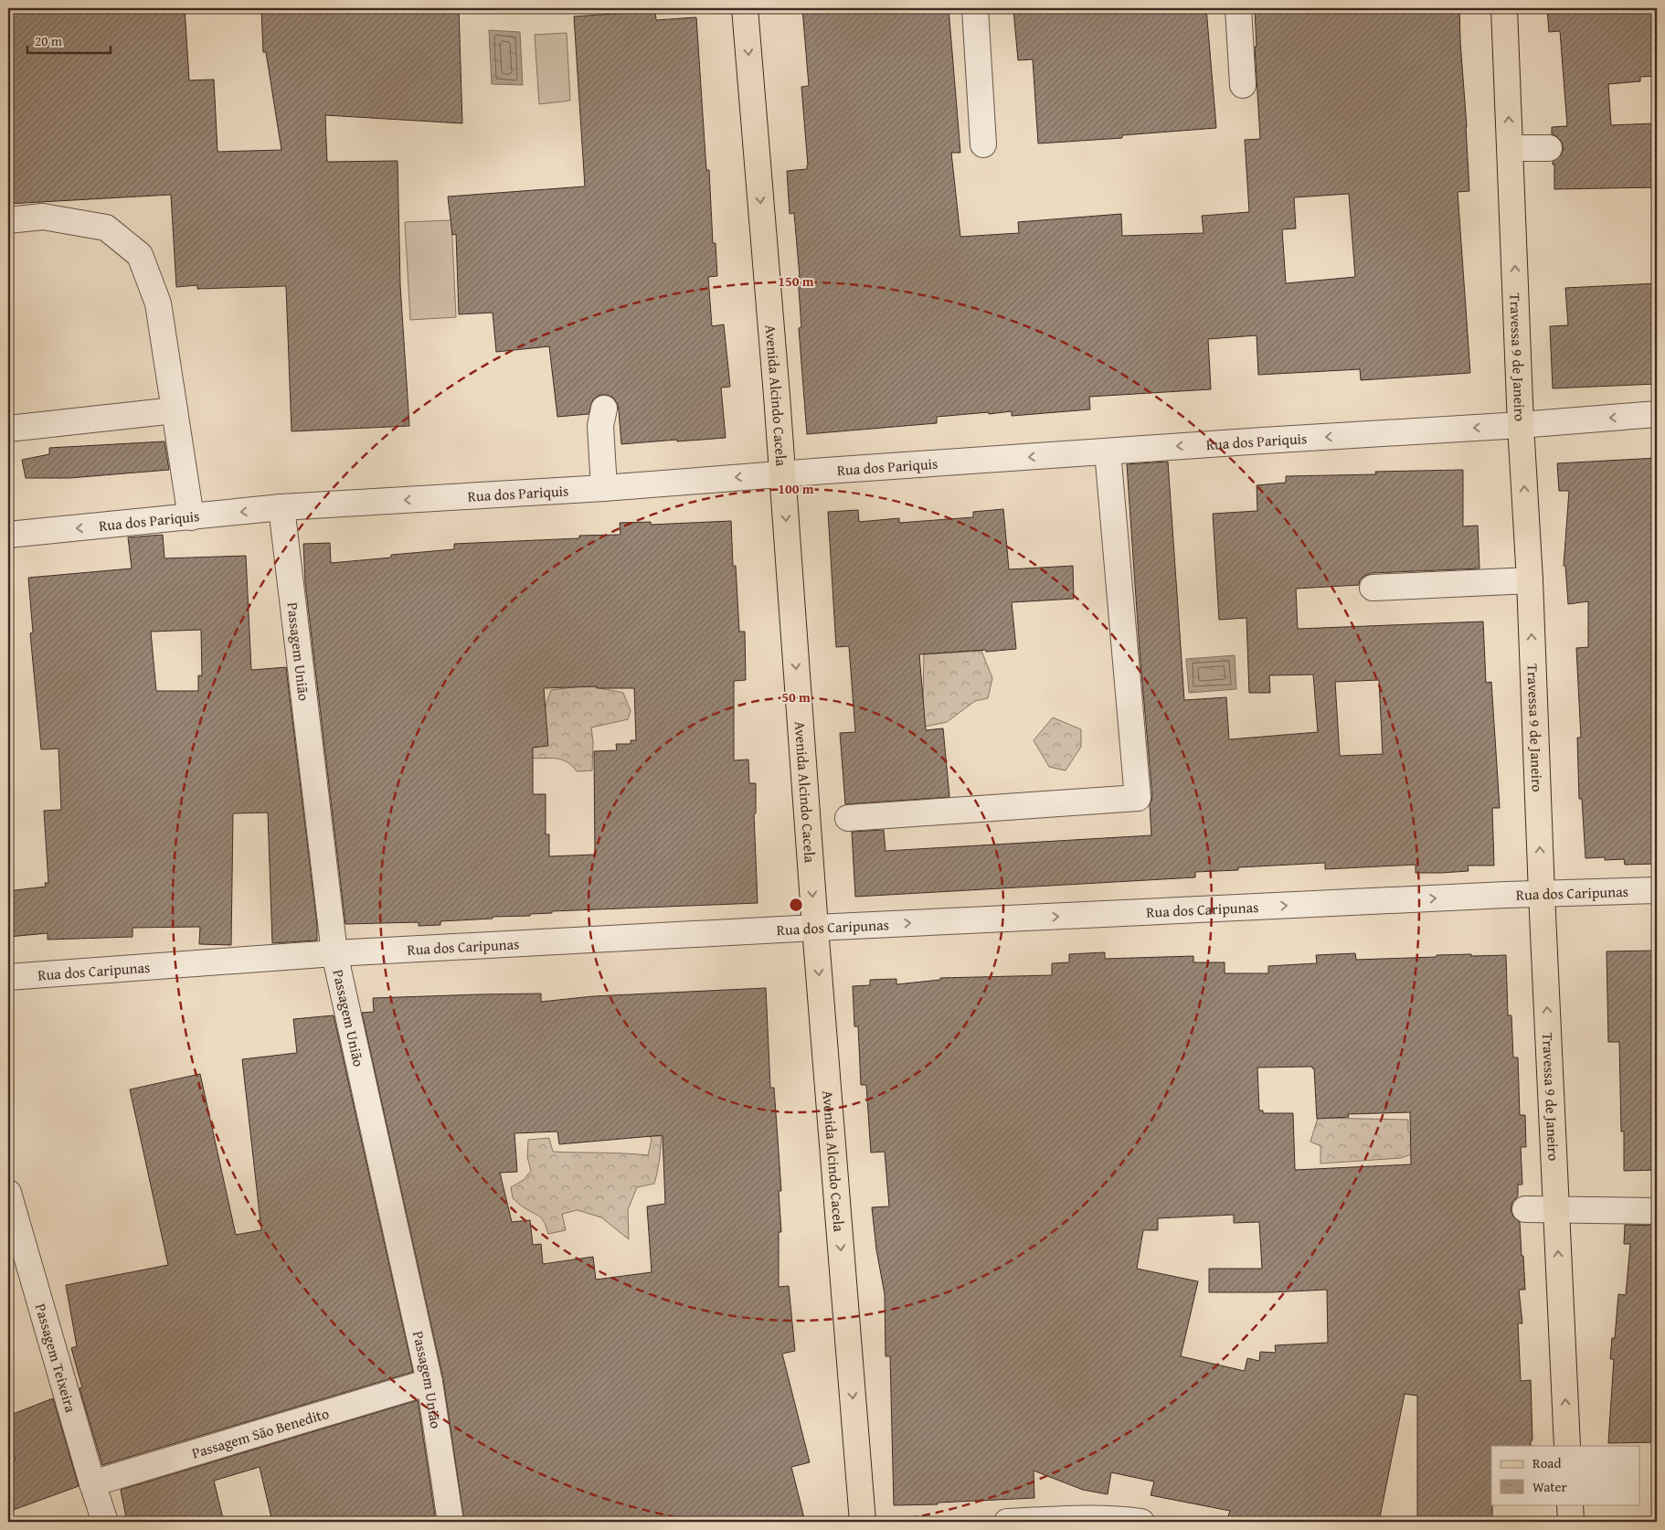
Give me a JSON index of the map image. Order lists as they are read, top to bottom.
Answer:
{
  "streets": {
    "main road": ["Travessa 9 de Janeiro", "Avenida Alcindo Cacela"],
    "street": [
      "Rua dos Pariquis",
      "Passagem União",
      "Rua dos Caripunas",
      "Passagem Teixeira",
      "Passagem São Benedito"
    ]
  },
  "crossings": [
    ["Travessa 9 de Janeiro", "Rua dos Pariquis"],
    ["Travessa 9 de Janeiro", "Rua dos Caripunas"],
    ["Avenida Alcindo Cacela", "Rua dos Pariquis"],
    ["Avenida Alcindo Cacela", "Rua dos Caripunas"],
    ["Rua dos Pariquis", "Passagem União"],
    ["Passagem União", "Rua dos Caripunas"],
    ["Passagem União", "Passagem São Benedito"],
    ["Passagem Teixeira", "Passagem São Benedito"]
  ],
  "one_way": [
    "Travessa 9 de Janeiro",
    "Avenida Alcindo Cacela",
    "Rua dos Pariquis",
    "Rua dos Caripunas"
  ],
  "legend": ["Road", "Water"],
  "scale_bar": "20 m",
  "rings": ["150 m", "100 m", "50 m"]
}
